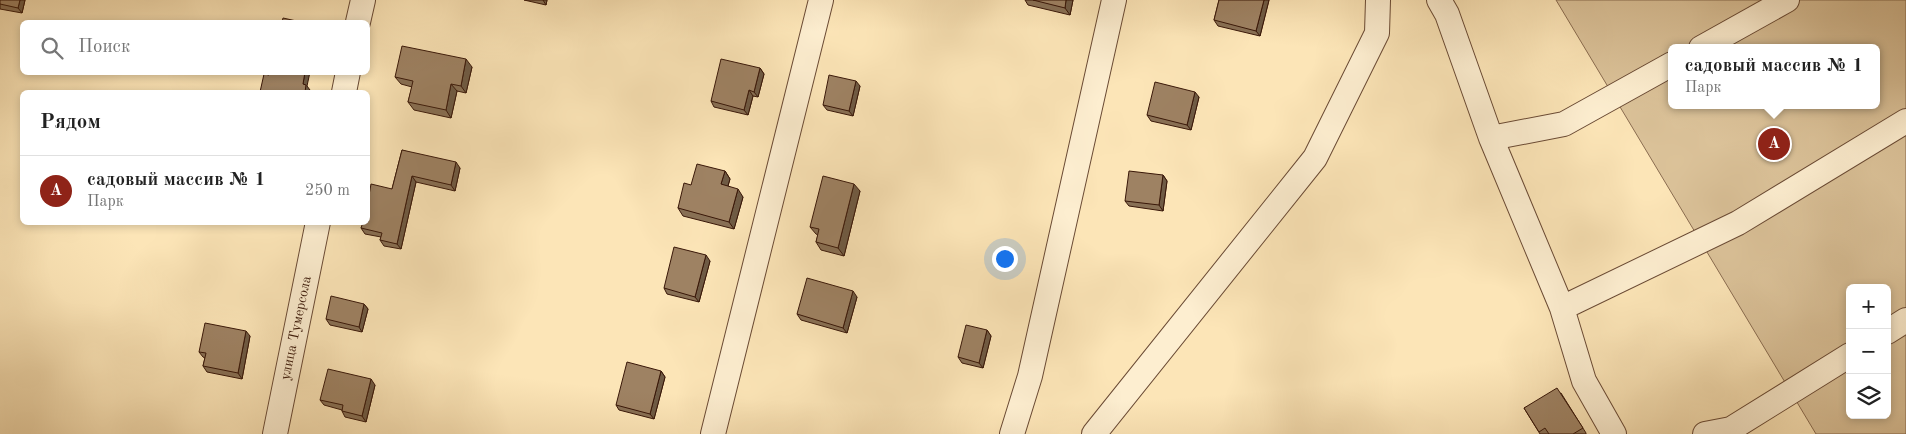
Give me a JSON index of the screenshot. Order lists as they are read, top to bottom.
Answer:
{
  "streets": {
    "street": ["улица Тумерсола"]
  },
  "page": {
    "search": "Поиск",
    "popup": ["садовый массив № 1", "Парк"],
    "heading": "Рядом",
    "pins": "A",
    "list": [
      {
        "mark": "A",
        "name": "садовый массив № 1",
        "note": "Парк",
        "value": "250 m"
      }
    ],
    "map_buttons": ["+", "−"]
  }
}
